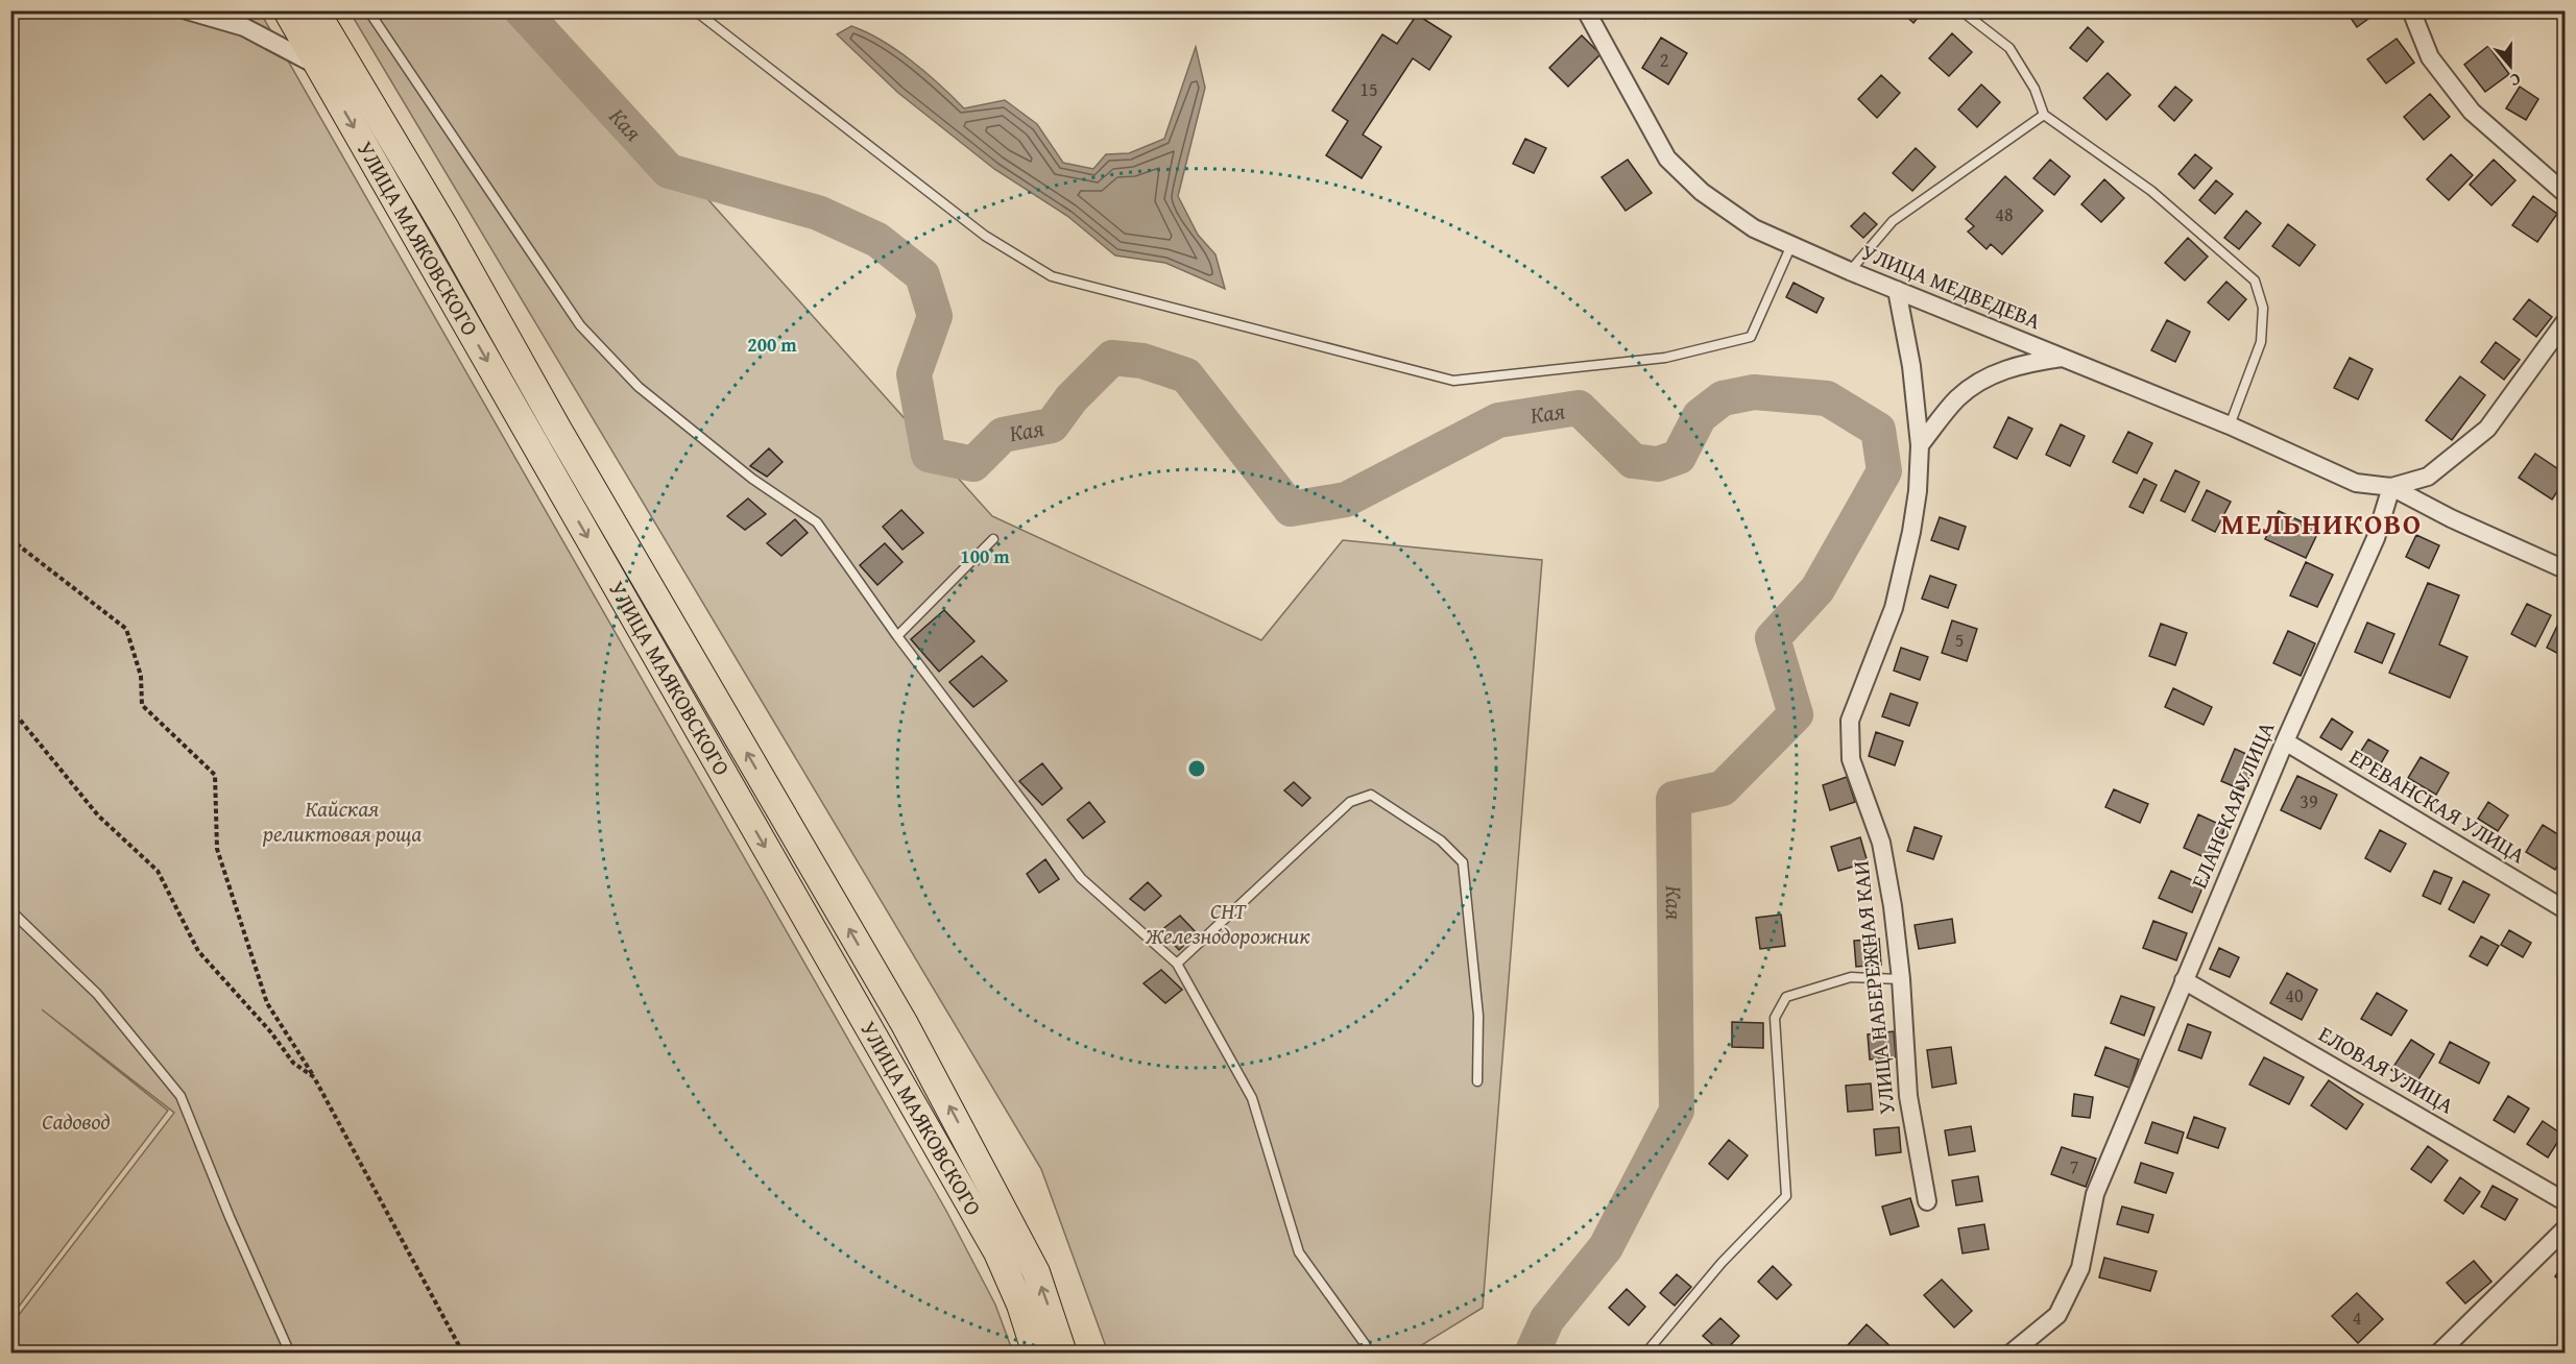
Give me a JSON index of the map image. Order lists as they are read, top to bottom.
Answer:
{
  "streets": {
    "main road": ["УЛИЦА МАЯКОВСКОГО"],
    "street": [
      "УЛИЦА МЕДВЕДЕВА",
      "ЕЛАНСКАЯ УЛИЦА",
      "ЕРЕВАНСКАЯ УЛИЦА",
      "УЛИЦА НАБЕРЕЖНАЯ КАИ",
      "ЕЛОВАЯ УЛИЦА"
    ]
  },
  "crossings": [
    ["УЛИЦА МЕДВЕДЕВА", "ЕЛАНСКАЯ УЛИЦА"],
    ["УЛИЦА МЕДВЕДЕВА", "УЛИЦА НАБЕРЕЖНАЯ КАИ"],
    ["ЕЛАНСКАЯ УЛИЦА", "ЕРЕВАНСКАЯ УЛИЦА"],
    ["ЕЛАНСКАЯ УЛИЦА", "ЕЛОВАЯ УЛИЦА"]
  ],
  "districts": ["МЕЛЬНИКОВО"],
  "water": ["Кая"],
  "parks": ["Кайская реликтовая роща", "СНТ Железнодорожник", "Садовод"],
  "house_numbers": [
    "2",
    "15",
    "48",
    "5",
    "39",
    "40",
    "7",
    "4"
  ],
  "north": "bottom",
  "rings": ["200 m", "100 m"]
}
